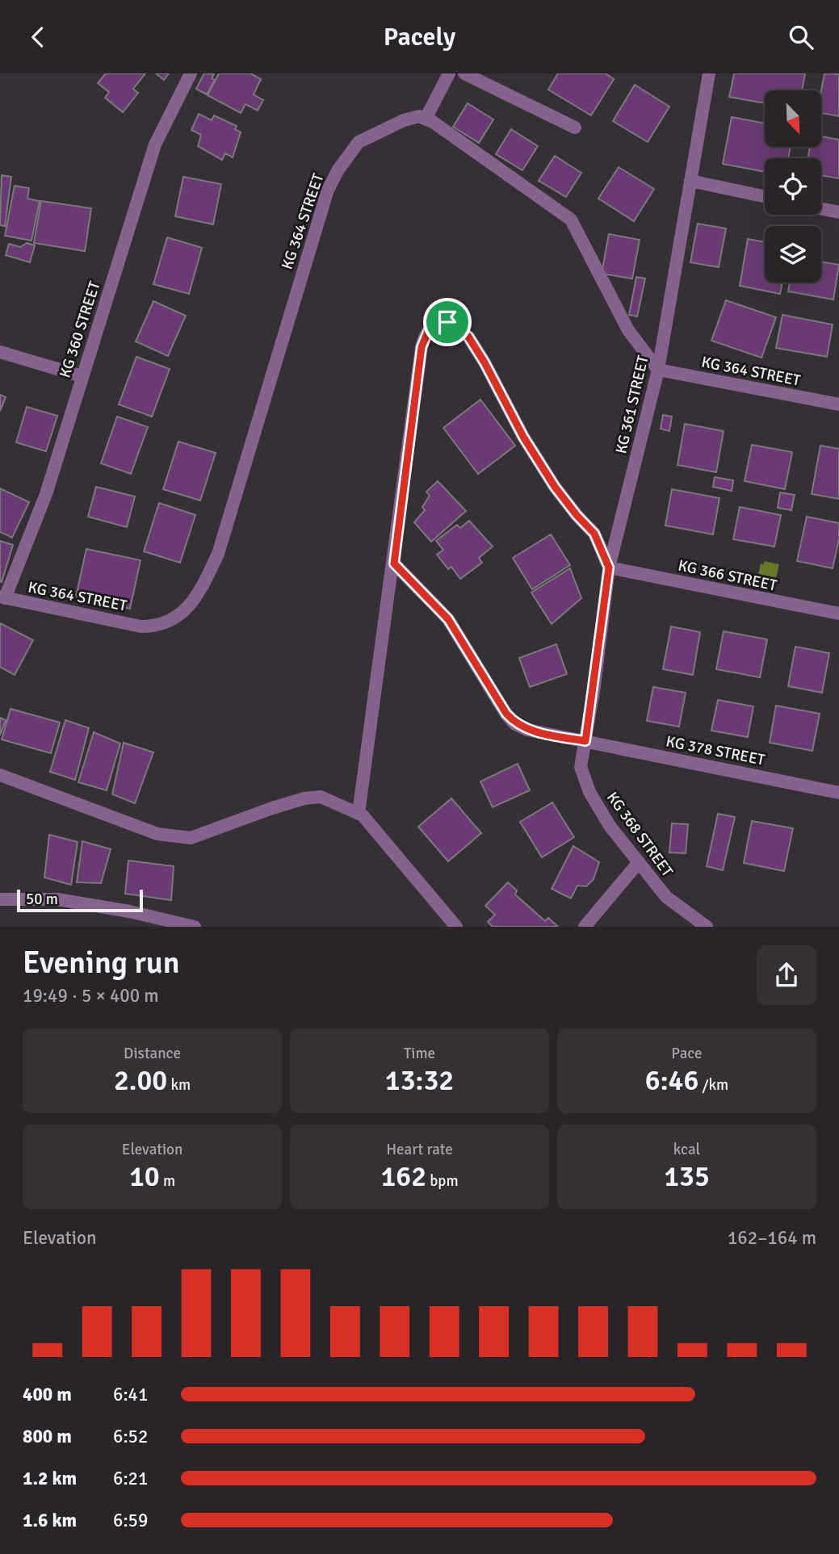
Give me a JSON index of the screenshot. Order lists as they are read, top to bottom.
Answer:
{
  "streets": {
    "street": [
      "KG 364 STREET",
      "KG 360 STREET",
      "KG 361 STREET",
      "KG 366 STREET",
      "KG 378 STREET",
      "KG 368 STREET"
    ]
  },
  "crossings": [
    ["KG 364 STREET", "KG 360 STREET"],
    ["KG 364 STREET", "KG 361 STREET"],
    ["KG 361 STREET", "KG 366 STREET"],
    ["KG 361 STREET", "KG 378 STREET"],
    ["KG 361 STREET", "KG 368 STREET"],
    ["KG 378 STREET", "KG 368 STREET"]
  ],
  "scale_bar": "50 m",
  "north": "bottom right",
  "page": {
    "header": "Pacely",
    "scale": "50 m",
    "heading": ["Evening run", "19:49 · 5 × 400 m"],
    "stats": [
      ["Distance", "2.00 km"],
      ["Time", "13:32"],
      ["Pace", "6:46 /km"],
      ["Elevation", "10 m"],
      ["Heart rate", "162 bpm"],
      ["kcal", "135"]
    ],
    "chart": ["Elevation", "162–164 m"],
    "list": [
      {
        "name": "400 m",
        "note": "6:41"
      },
      {
        "name": "800 m",
        "note": "6:52"
      },
      {
        "name": "1.2 km",
        "note": "6:21"
      },
      {
        "name": "1.6 km",
        "note": "6:59"
      }
    ]
  }
}
